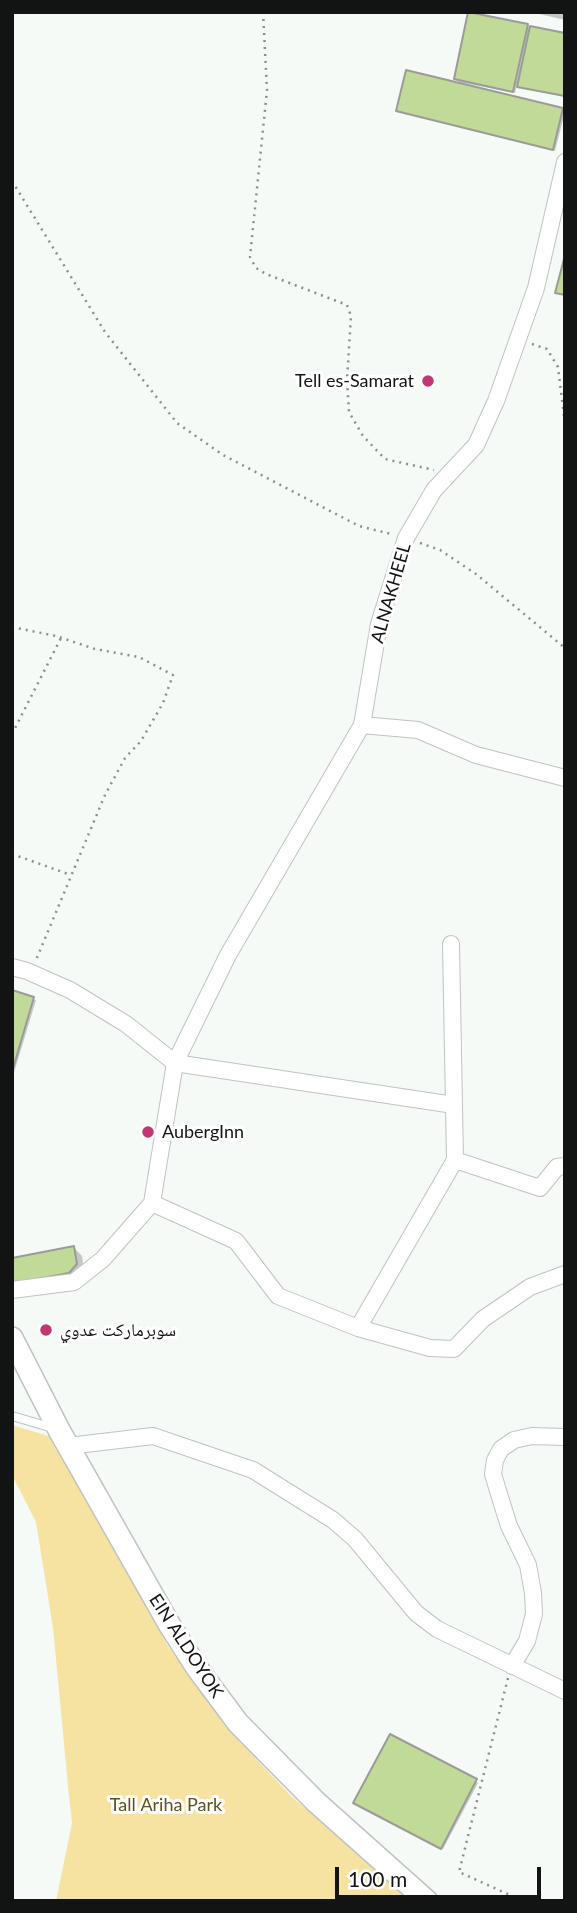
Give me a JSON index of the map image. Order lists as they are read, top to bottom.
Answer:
{
  "streets": {
    "main road": ["EIN ALDOYOK"],
    "street": ["ALNAKHEEL"]
  },
  "parks": ["Tall Ariha Park"],
  "places": ["Tell es-Samarat", "AubergInn", "سوبرماركت عدوي"],
  "scale_bar": "100 m"
}
